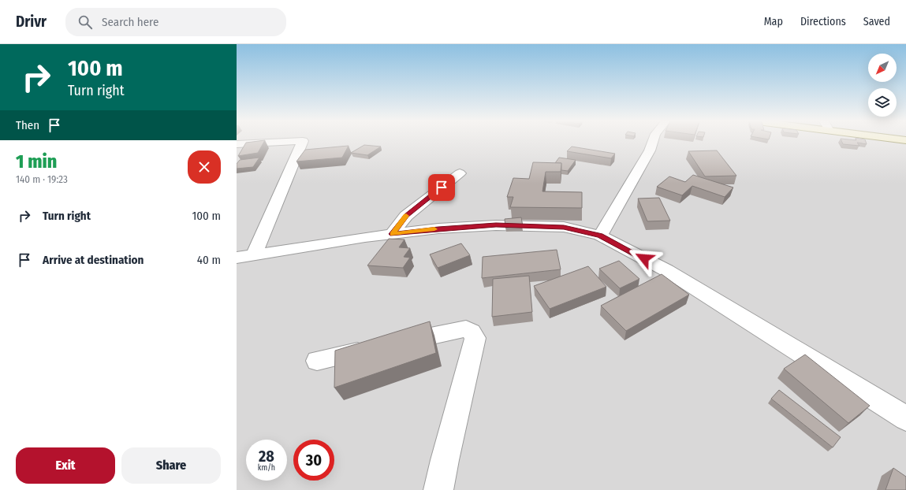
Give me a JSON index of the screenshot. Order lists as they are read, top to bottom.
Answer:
{
  "north": "bottom left",
  "page": {
    "header": "Drivr",
    "search": "Search here",
    "nav": ["Map", "Directions", "Saved"],
    "turn": ["100 m", "Turn right"],
    "then": "Then",
    "heading": ["1 min", "140 m · 19:23"],
    "list": [
      {
        "name": "Turn right",
        "value": "100 m"
      },
      {
        "name": "Arrive at destination",
        "value": "40 m"
      }
    ],
    "speed": "28 km/h",
    "limit": "30",
    "buttons": ["Exit", "Share"]
  }
}
